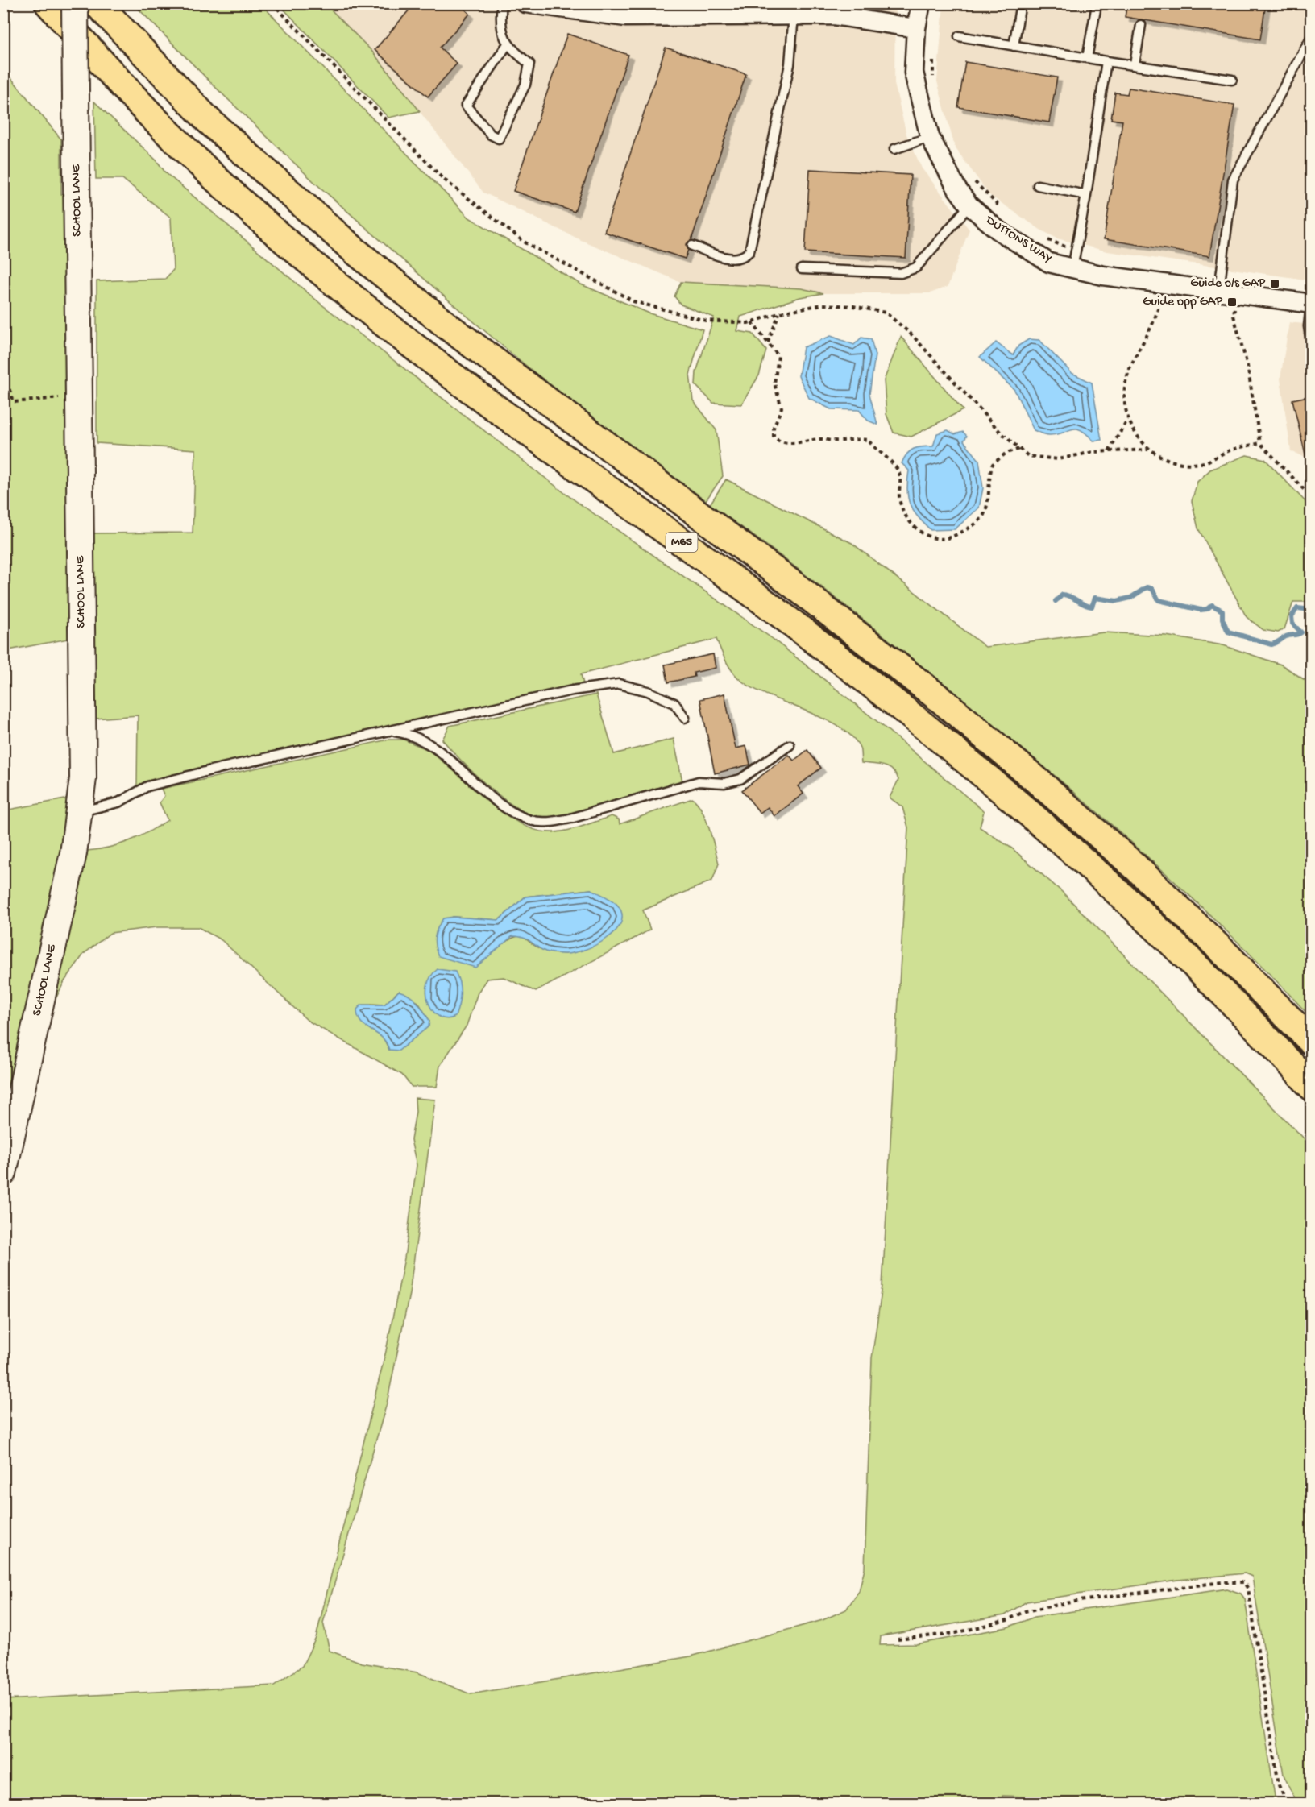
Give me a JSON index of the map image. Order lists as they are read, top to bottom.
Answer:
{
  "streets": {
    "highway": ["M65"],
    "main road": ["SCHOOL LANE"],
    "street": ["DUTTONS WAY"]
  },
  "places": {
    "transit": ["Guide o/s GAP", "Guide opp GAP"]
  }
}
